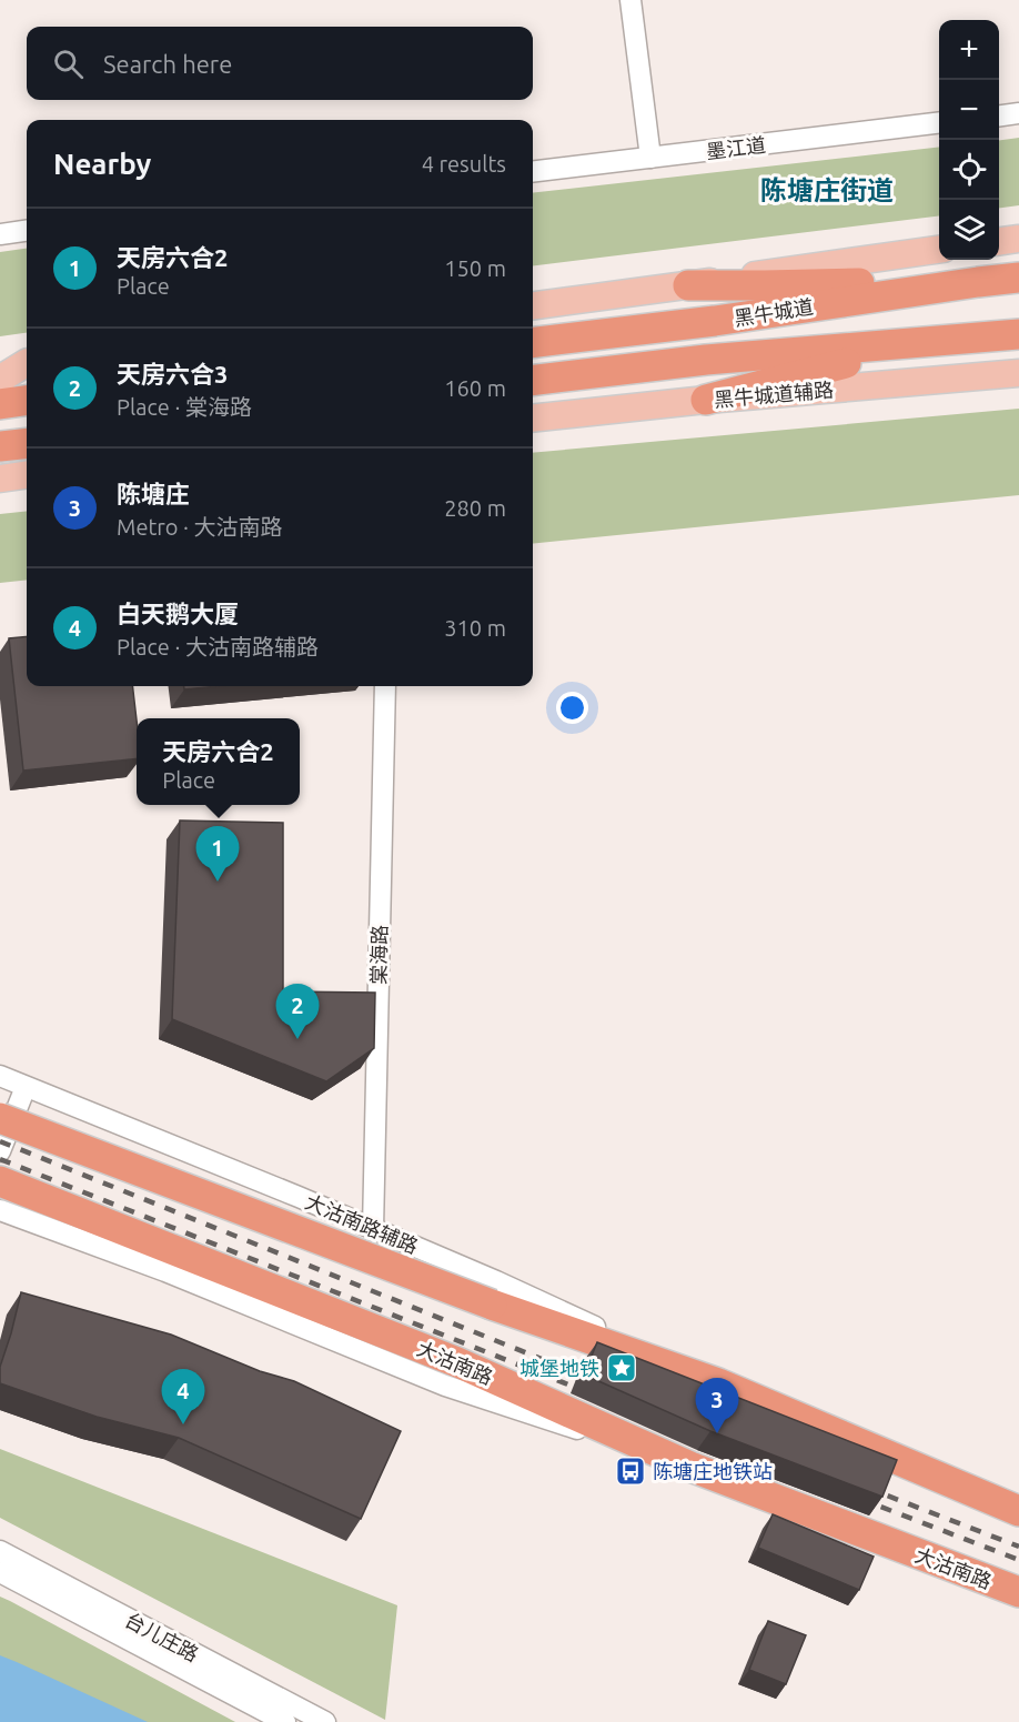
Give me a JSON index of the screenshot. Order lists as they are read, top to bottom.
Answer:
{
  "streets": {
    "highway": ["黑牛城道", "大沽南路"],
    "main road": ["黑牛城道辅路"],
    "street": [
      "墨江道",
      "棠海路",
      "大沽南路辅路",
      "台儿庄路"
    ]
  },
  "crossings": [
    ["棠海路", "大沽南路辅路"]
  ],
  "districts": ["陈塘庄街道"],
  "places": {
    "place": ["城堡地铁"],
    "bus stop": ["陈塘庄地铁站"]
  },
  "page": {
    "map_buttons": ["+", "−"],
    "search": "Search here",
    "heading": ["Nearby", "4 results"],
    "list": [
      {
        "mark": "1",
        "name": "天房六合2",
        "note": "Place",
        "value": "150 m"
      },
      {
        "mark": "2",
        "name": "天房六合3",
        "note": "Place · 棠海路",
        "value": "160 m"
      },
      {
        "mark": "3",
        "name": "陈塘庄",
        "note": "Metro · 大沽南路",
        "value": "280 m"
      },
      {
        "mark": "4",
        "name": "白天鹅大厦",
        "note": "Place · 大沽南路辅路",
        "value": "310 m"
      }
    ],
    "popup": ["天房六合2", "Place"],
    "pins": [
      "1",
      "2",
      "4",
      "3"
    ]
  }
}
